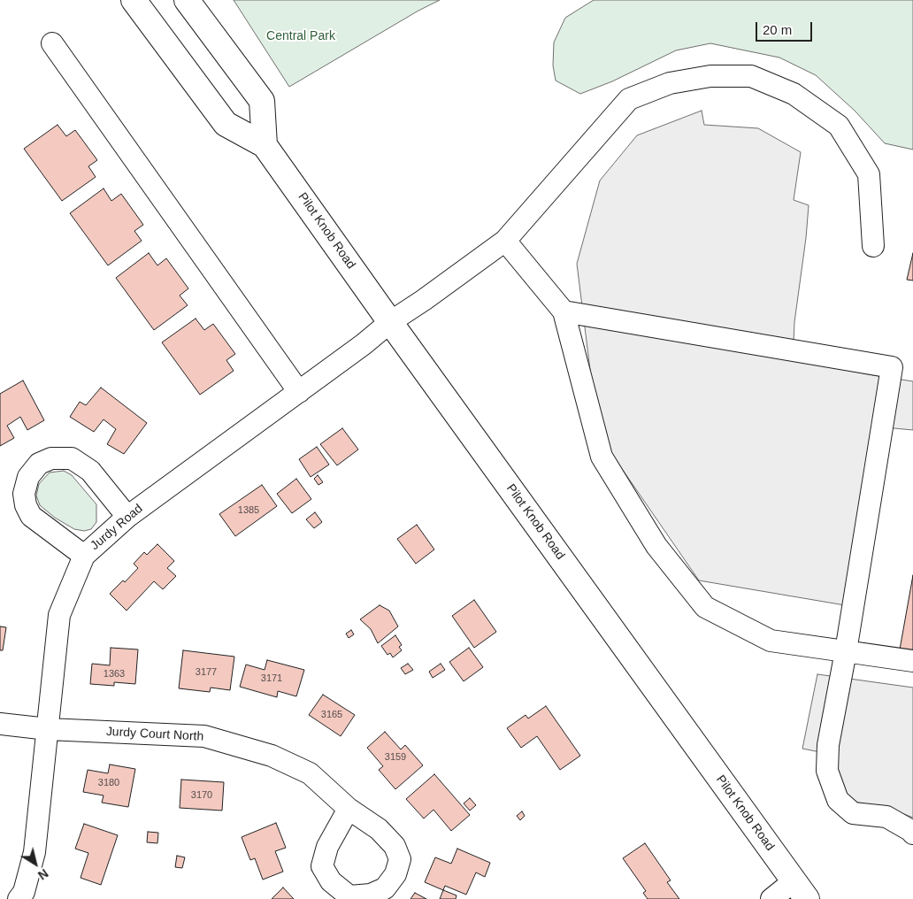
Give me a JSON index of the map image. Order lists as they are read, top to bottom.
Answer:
{
  "streets": {
    "main road": ["Pilot Knob Road"],
    "street": ["Jurdy Road", "Jurdy Court North"]
  },
  "crossings": [
    ["Pilot Knob Road", "Jurdy Road"],
    ["Jurdy Road", "Jurdy Court North"]
  ],
  "parks": ["Central Park"],
  "house_numbers": [
    "1385",
    "3177",
    "1363",
    "3171",
    "3165",
    "3159",
    "3180",
    "3170"
  ],
  "scale_bar": "20 m",
  "north": "bottom right"
}
